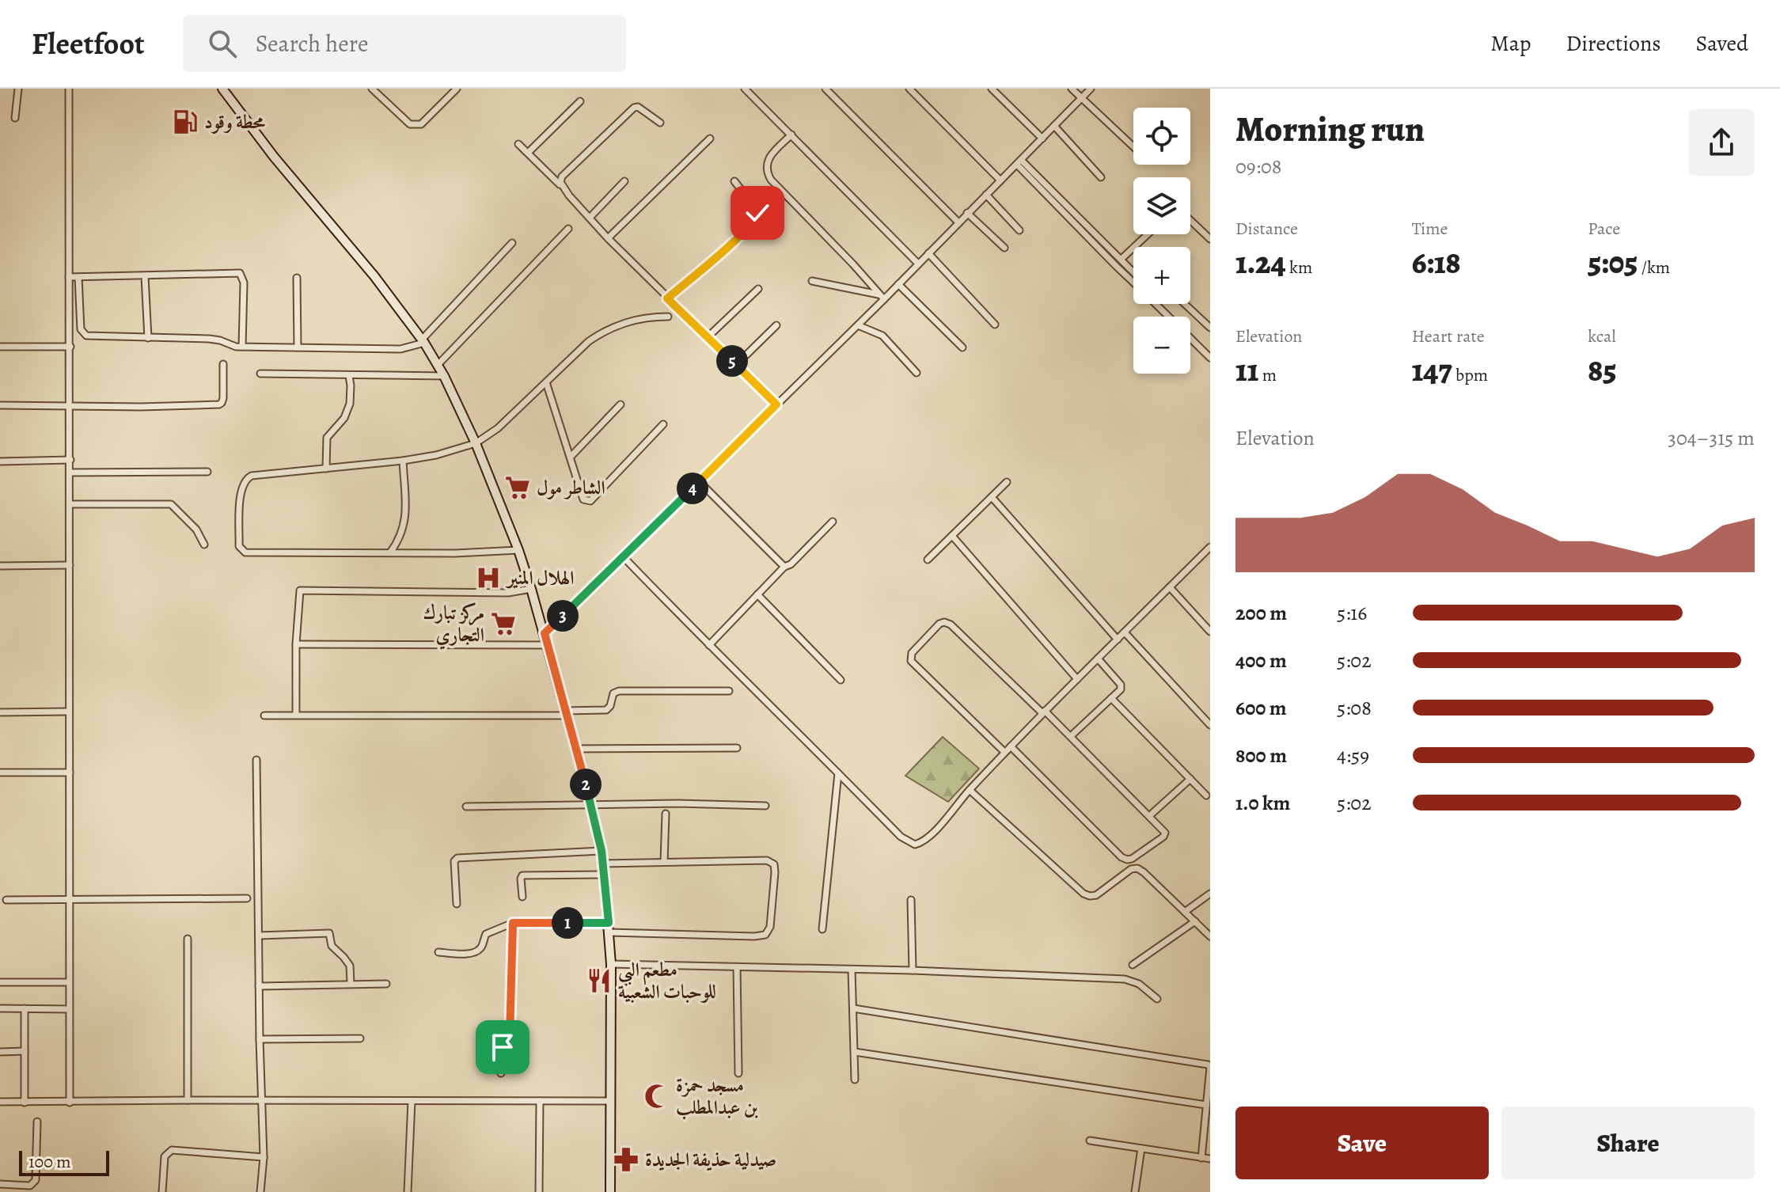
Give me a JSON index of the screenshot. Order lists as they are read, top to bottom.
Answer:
{
  "places": {
    "fuel station": ["محطة وقود"],
    "supermarket": ["الشاطر مول", "مركز تبارك التجاري"],
    "hospital": ["الهلال المنير"],
    "restaurant": ["مطعم البي للوحبات الشعبية"],
    "mosque": ["مسجد حمزة بن عبدالمطلب"],
    "pharmacy": ["صيدلية حذيفة الجديدة"]
  },
  "scale_bar": "100 m",
  "page": {
    "header": "Fleetfoot",
    "search": "Search here",
    "nav": ["Map", "Directions", "Saved"],
    "heading": ["Morning run", "09:08"],
    "map_buttons": ["+", "−"],
    "stats": [
      ["Distance", "1.24 km"],
      ["Time", "6:18"],
      ["Pace", "5:05 /km"],
      ["Elevation", "11 m"],
      ["Heart rate", "147 bpm"],
      ["kcal", "85"]
    ],
    "pins": [
      "5",
      "4",
      "3",
      "2",
      "1"
    ],
    "chart": ["Elevation", "304–315 m"],
    "list": [
      {
        "name": "200 m",
        "note": "5:16"
      },
      {
        "name": "400 m",
        "note": "5:02"
      },
      {
        "name": "600 m",
        "note": "5:08"
      },
      {
        "name": "800 m",
        "note": "4:59"
      },
      {
        "name": "1.0 km",
        "note": "5:02"
      }
    ],
    "buttons": ["Save", "Share"],
    "scale": "100 m"
  }
}
